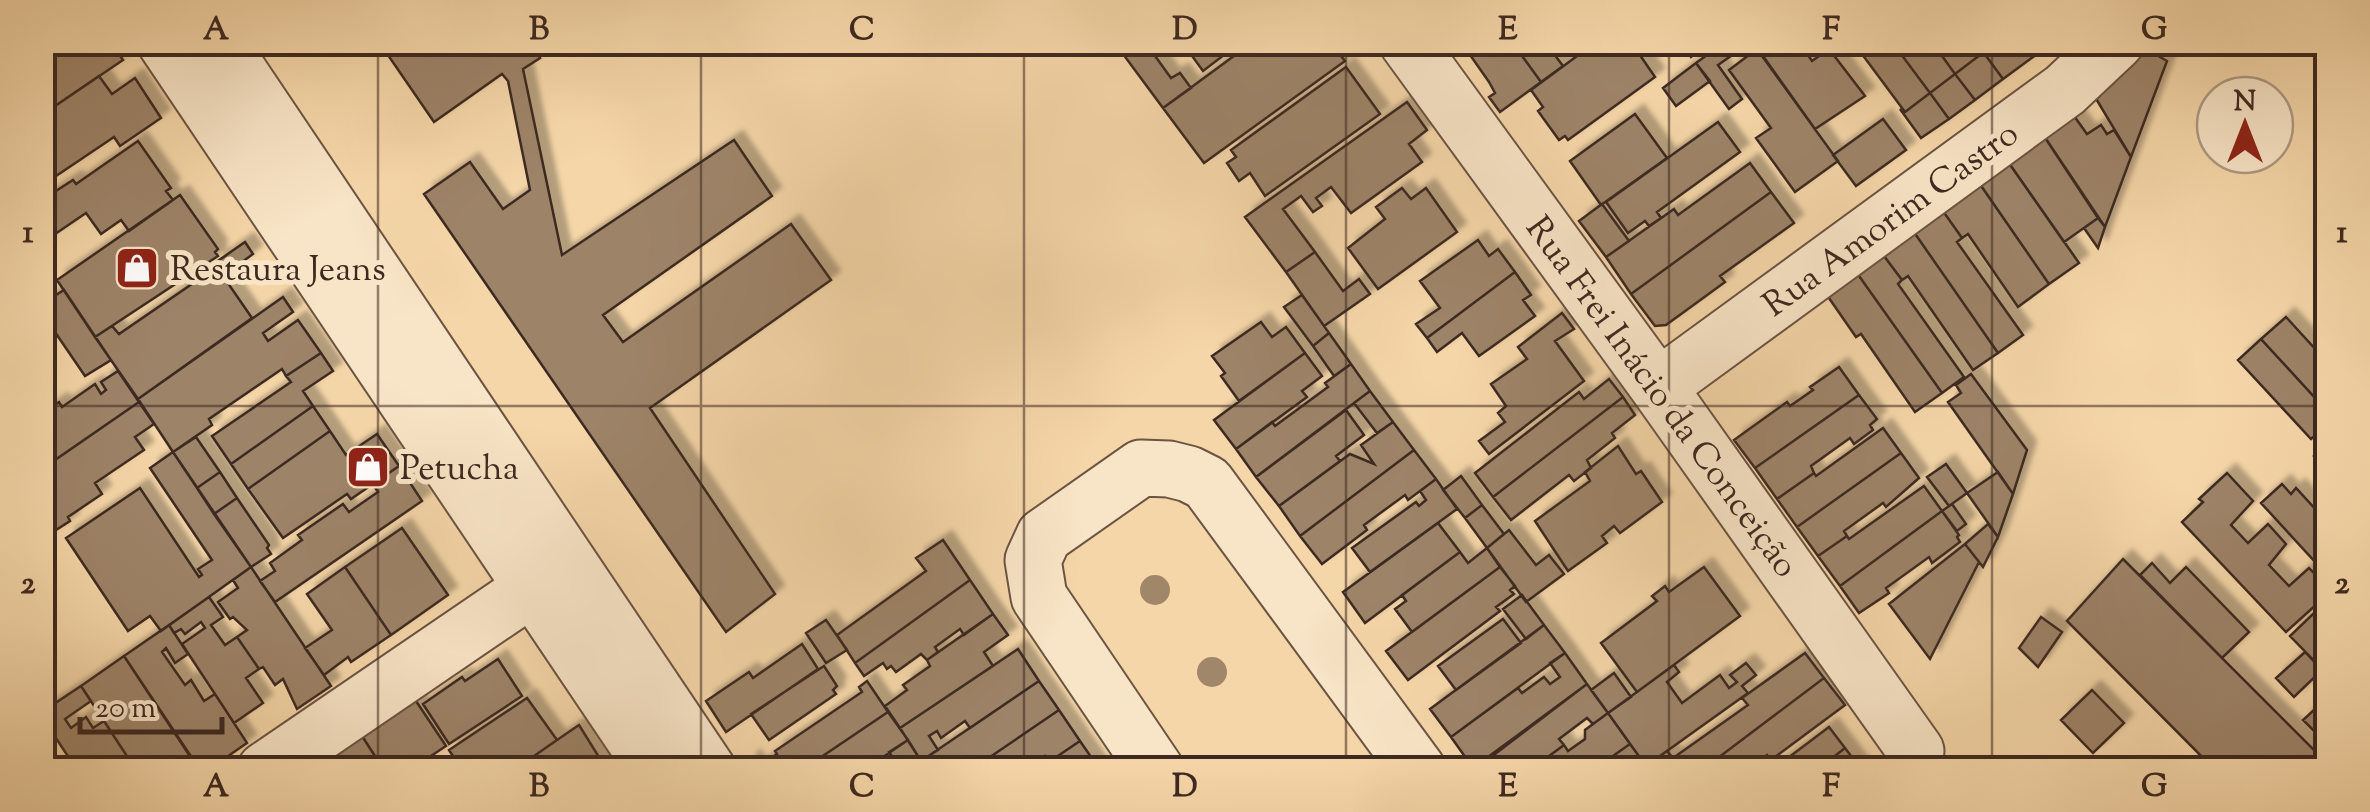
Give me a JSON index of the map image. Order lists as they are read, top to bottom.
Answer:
{
  "streets": {
    "street": ["Rua Amorim Castro", "Rua Frei Inácio da Conceição"]
  },
  "crossings": [
    ["Rua Amorim Castro", "Rua Frei Inácio da Conceição"]
  ],
  "places": {
    "shop": ["Restaura Jeans", "Petucha"]
  },
  "scale_bar": "20 m",
  "north": "top",
  "grid": {
    "columns": [
      "A",
      "B",
      "C",
      "D",
      "E",
      "F",
      "G"
    ],
    "rows": ["1", "2"]
  }
}
